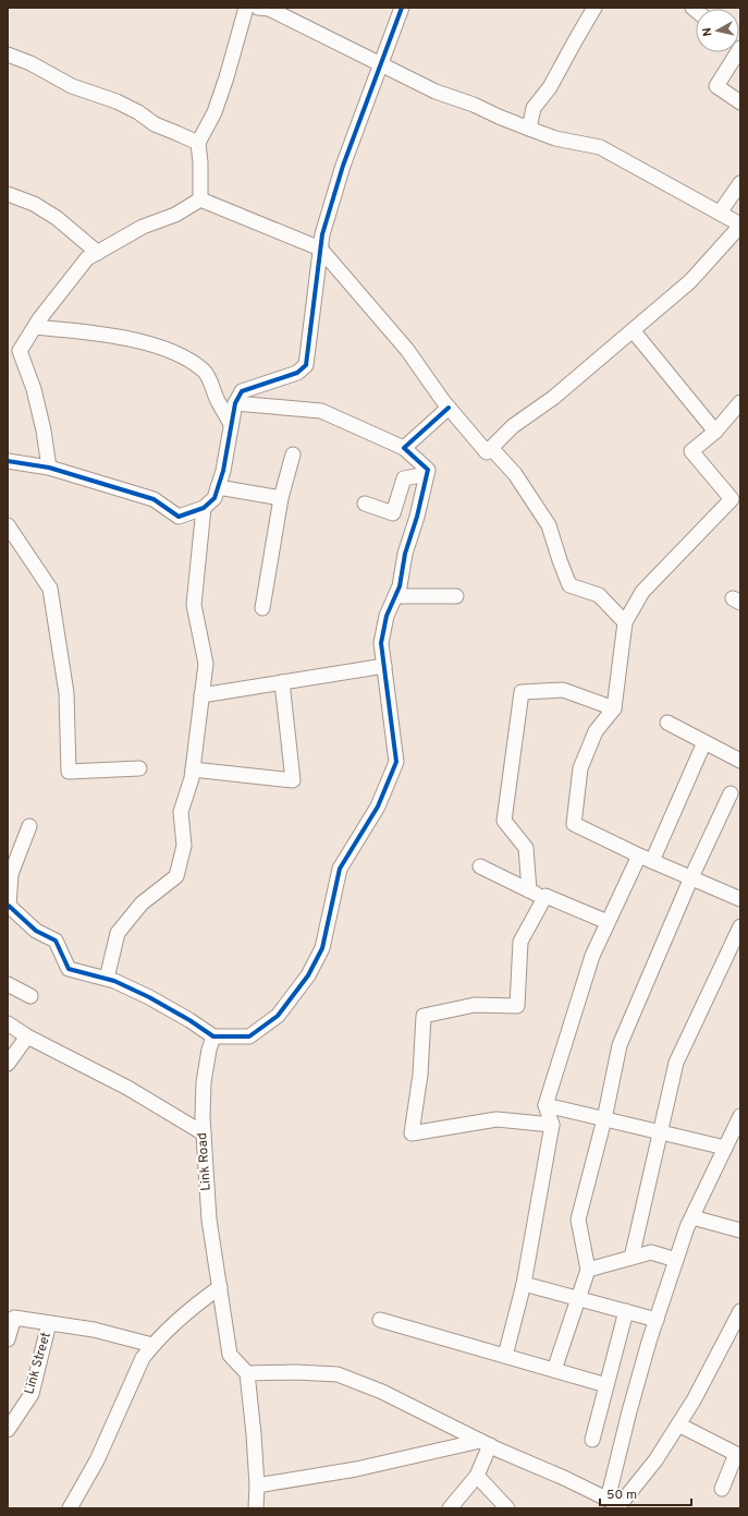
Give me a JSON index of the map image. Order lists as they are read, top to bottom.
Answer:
{
  "streets": {
    "street": ["Link Road", "Link Street"]
  },
  "scale_bar": "50 m",
  "north": "left"
}
